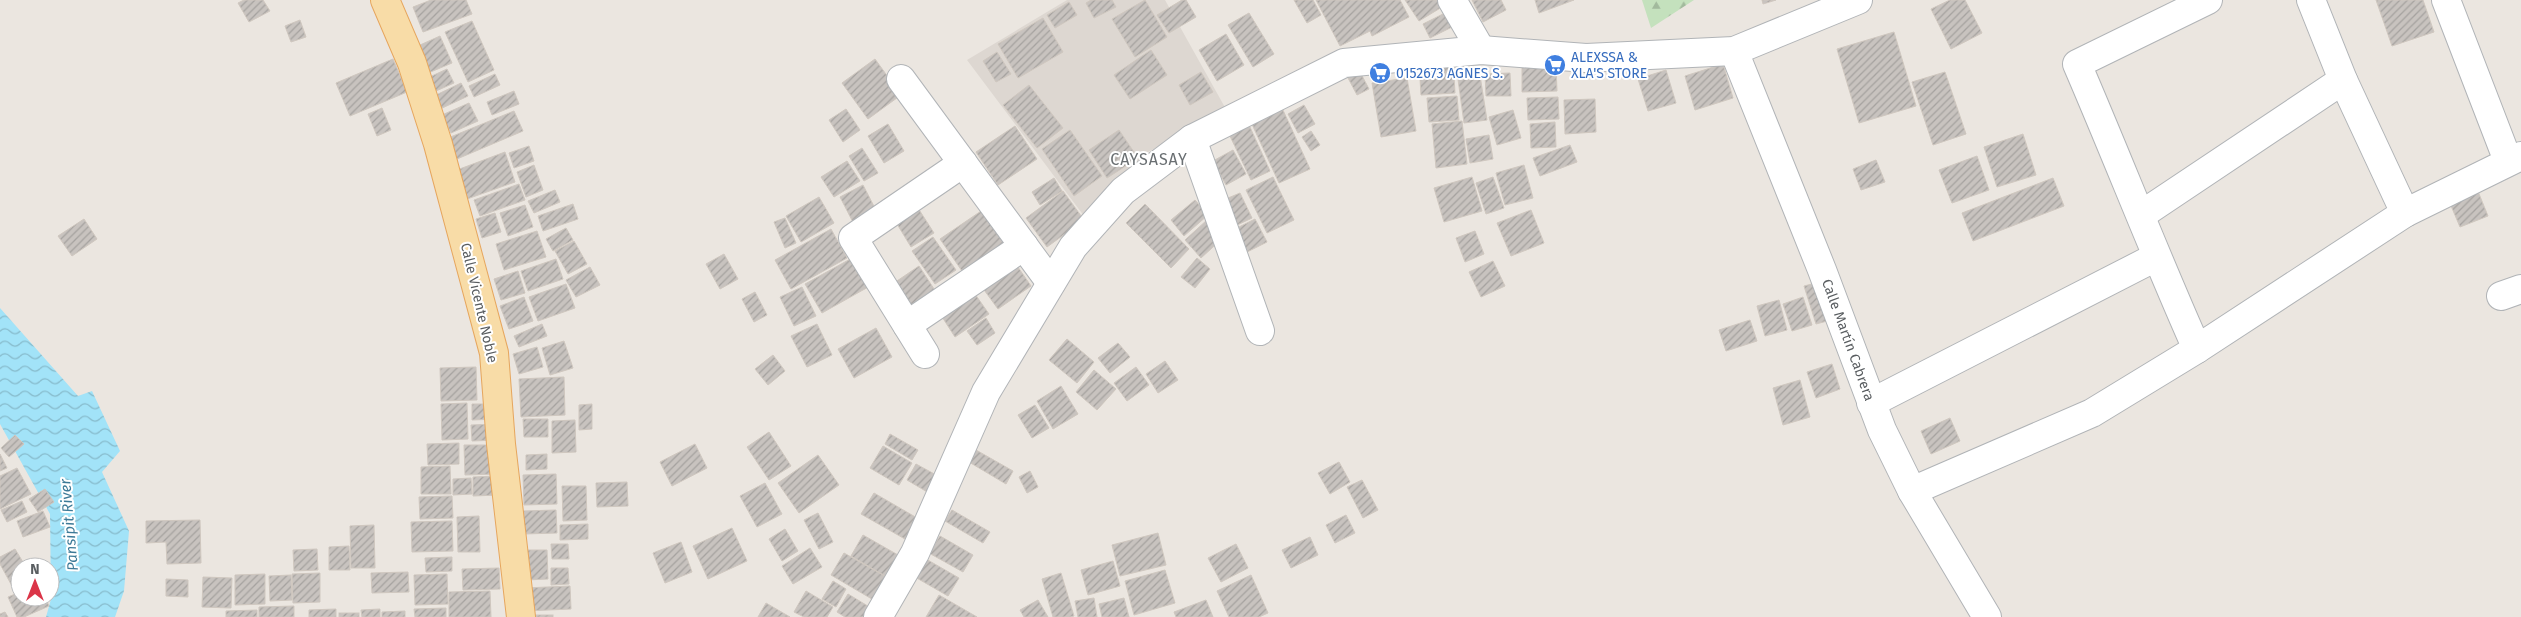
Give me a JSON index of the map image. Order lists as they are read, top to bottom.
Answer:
{
  "streets": {
    "main road": ["Calle Vicente Noble"],
    "street": ["Calle Martín Cabrera"]
  },
  "districts": ["CAYSASAY"],
  "water": ["Pansipit River"],
  "places": {
    "supermarket": ["ALEXSSA & XLA'S STORE", "0152673 AGNES S."]
  },
  "north": "top"
}
